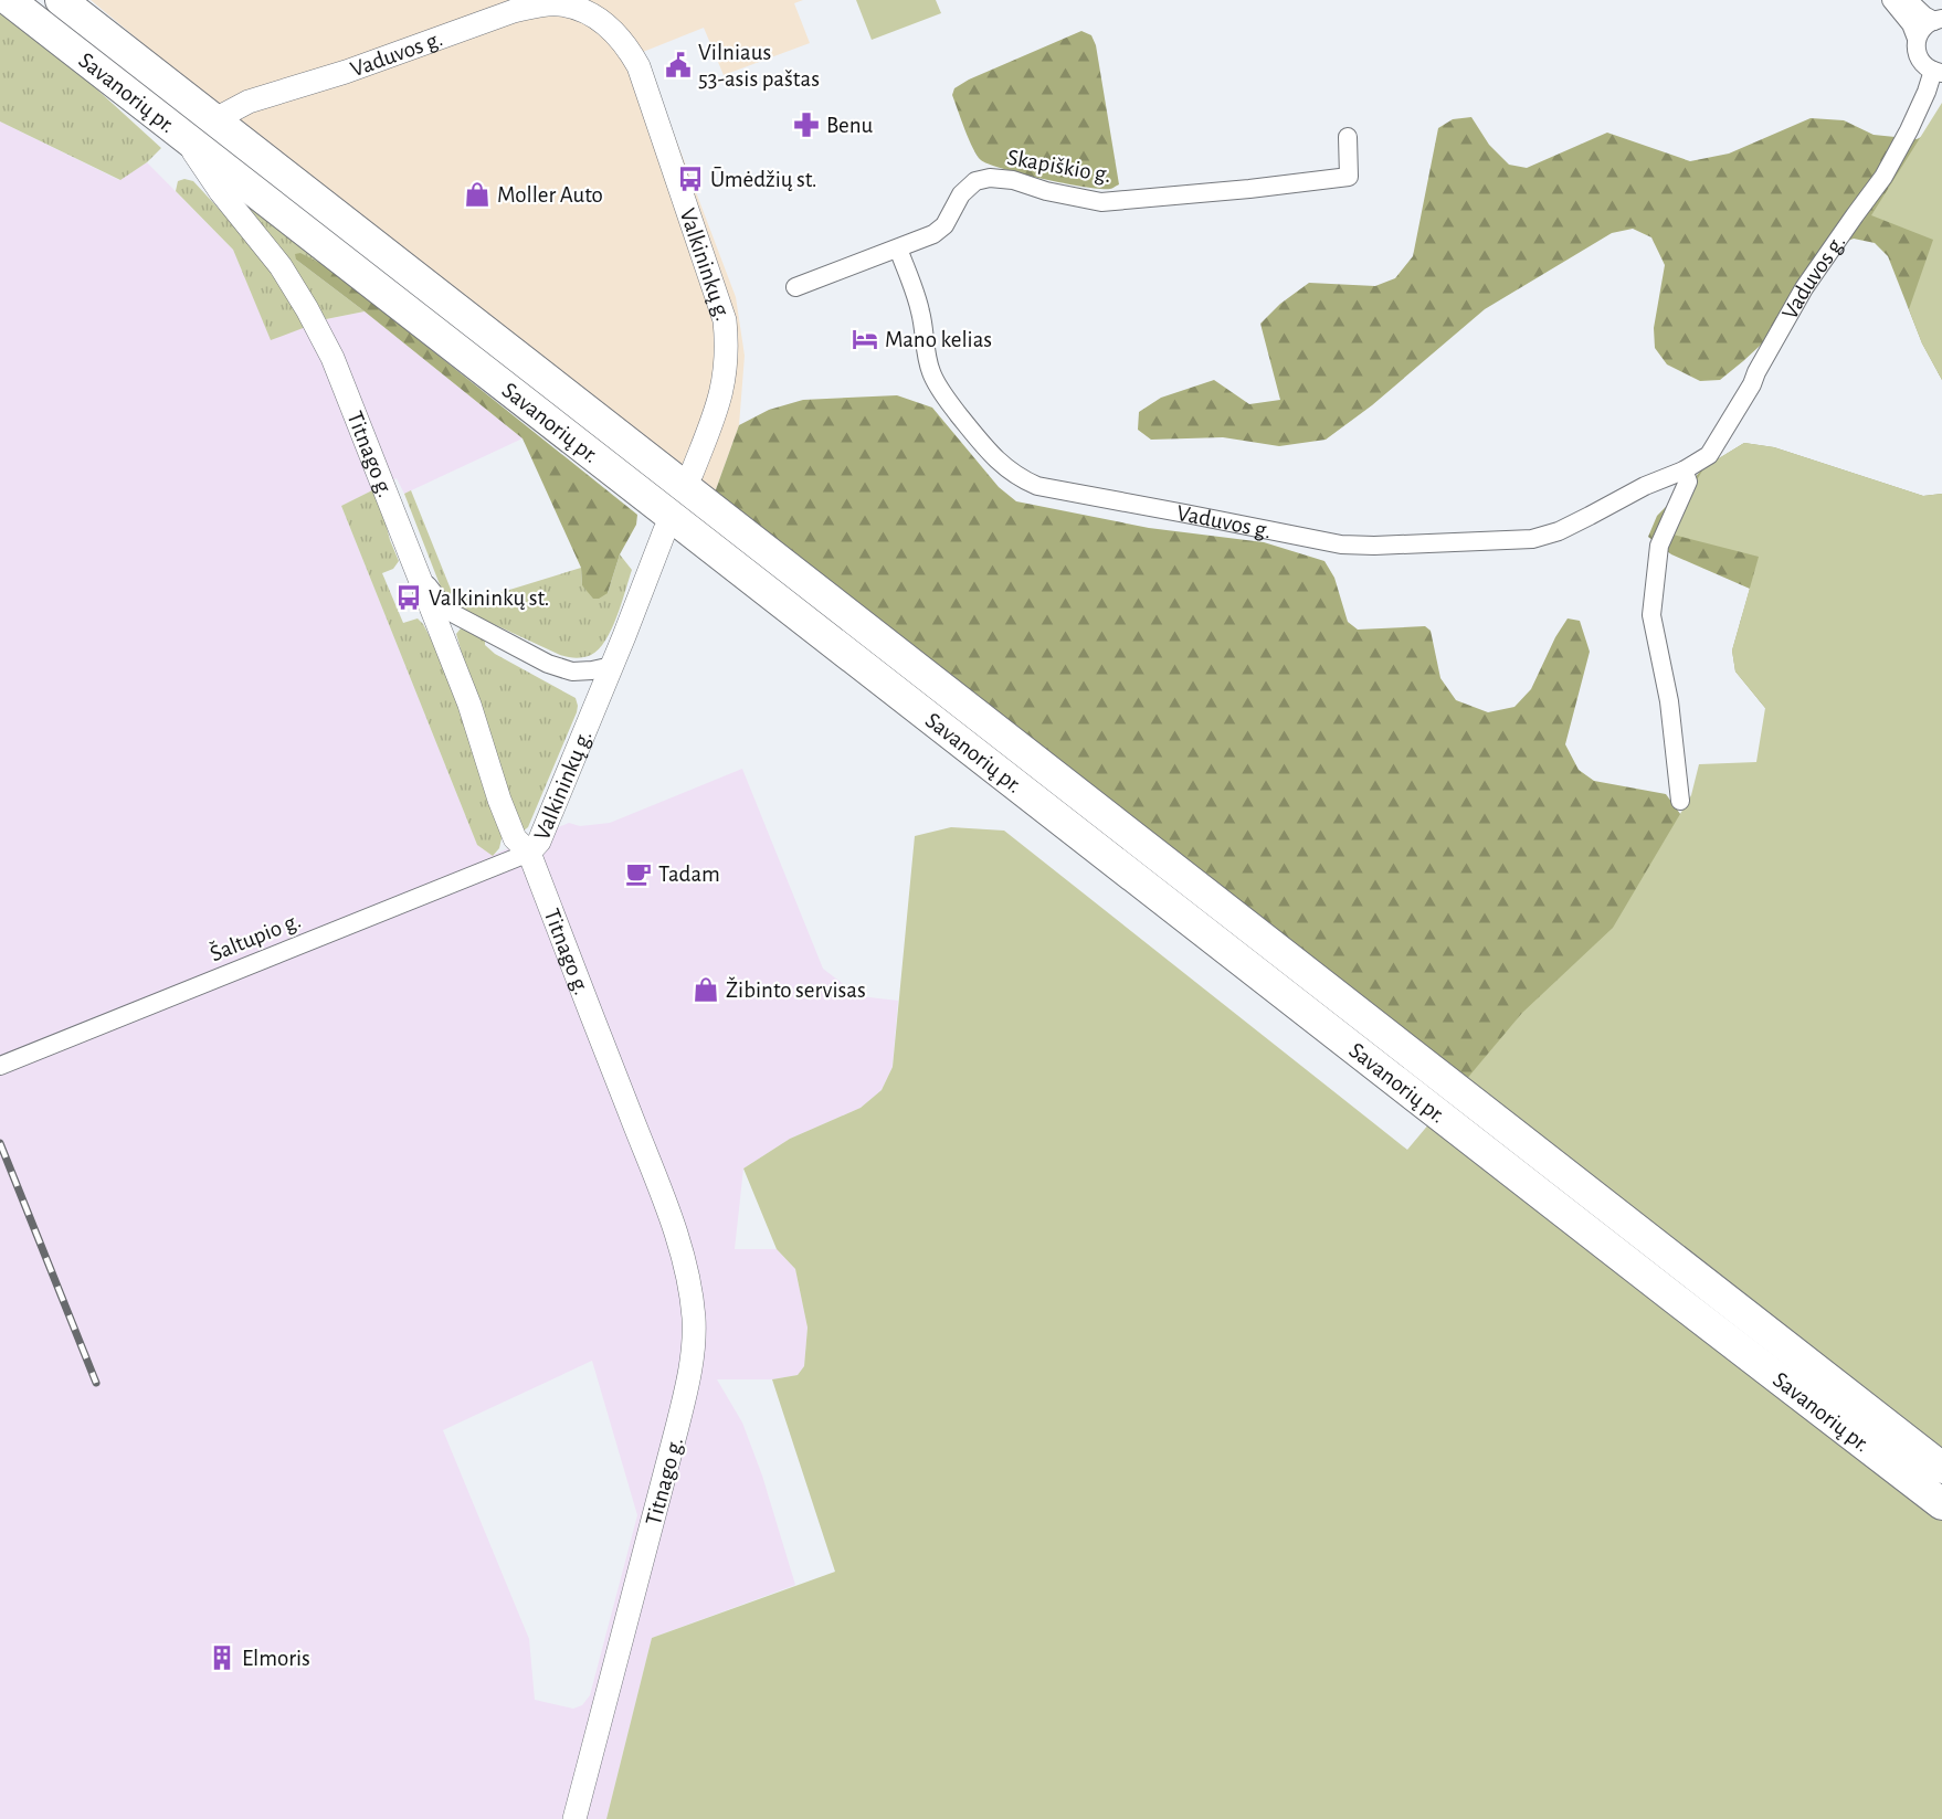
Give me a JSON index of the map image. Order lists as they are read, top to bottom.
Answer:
{
  "streets": {
    "highway": ["Savanorių pr."],
    "street": [
      "Vaduvos g.",
      "Skapiškio g.",
      "Valkininkų g.",
      "Titnago g.",
      "Šaltupio g."
    ]
  },
  "crossings": [
    ["Vaduvos g.", "Savanorių pr."],
    ["Vaduvos g.", "Skapiškio g."],
    ["Vaduvos g.", "Valkininkų g."],
    ["Savanorių pr.", "Titnago g."],
    ["Valkininkų g.", "Titnago g."],
    ["Valkininkų g.", "Šaltupio g."],
    ["Titnago g.", "Šaltupio g."]
  ],
  "places": {
    "public building": ["Vilniaus 53-asis paštas"],
    "pharmacy": ["Benu"],
    "bus stop": ["Ūmėdžių st.", "Valkininkų st."],
    "shop": ["Moller Auto", "Žibinto servisas"],
    "hotel": ["Mano kelias"],
    "cafe": ["Tadam"],
    "building": ["Elmoris"]
  }
}
